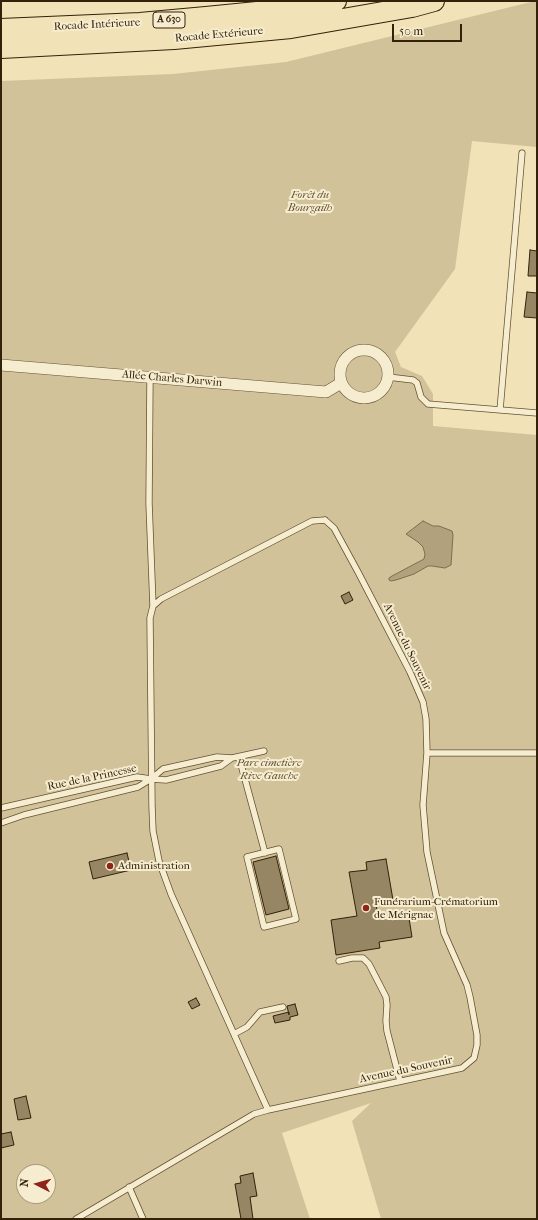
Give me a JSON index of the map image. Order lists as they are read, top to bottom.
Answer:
{
  "streets": {
    "highway": ["A 630", "Rocade Intérieure", "Rocade Extérieure"],
    "street": ["Allée Charles Darwin"],
    "lane": ["Avenue du Souvenir", "Rue de la Princesse"]
  },
  "parks": ["Forêt du Bourgailh", "Parc cimetière Rive Gauche"],
  "places": ["Administration", "Funérarium-Crématorium de Mérignac"],
  "scale_bar": "50 m",
  "north": "left"
}
